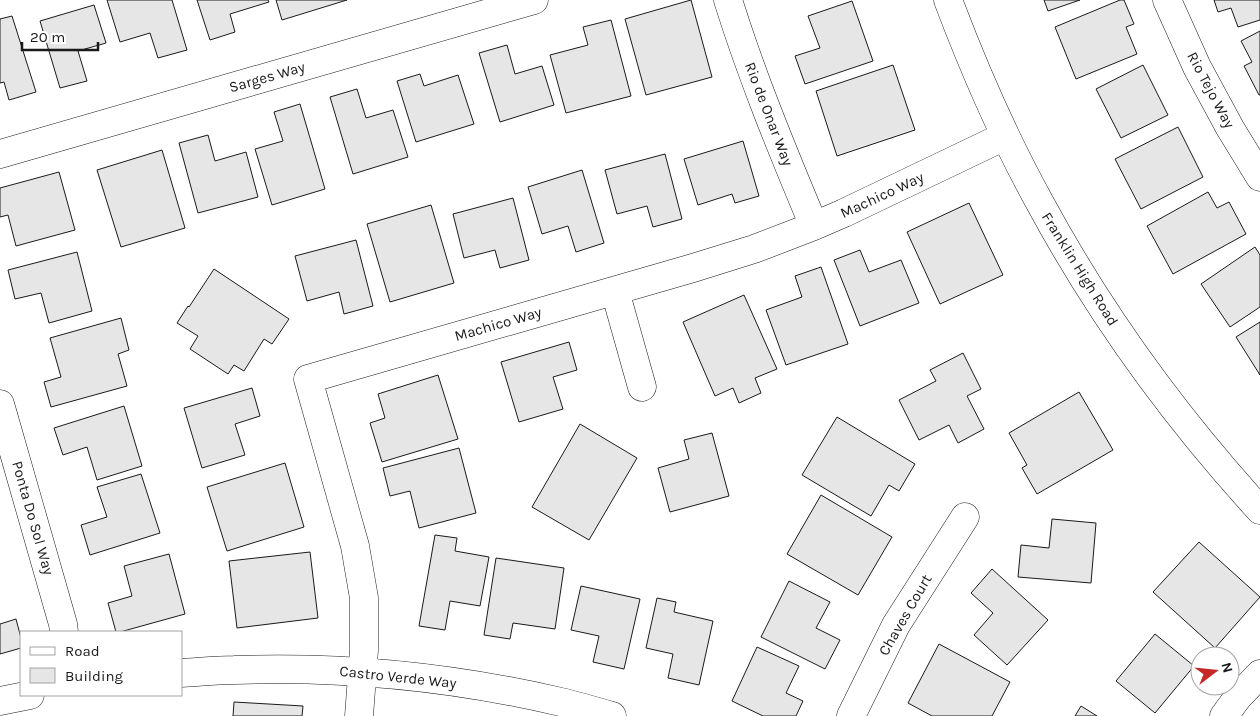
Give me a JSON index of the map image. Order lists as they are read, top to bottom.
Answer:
{
  "streets": {
    "street": [
      "Sarges Way",
      "Rio Tejo Way",
      "Rio de Onar Way",
      "Machico Way",
      "Franklin High Road",
      "Ponta Do Sol Way",
      "Chaves Court",
      "Castro Verde Way"
    ]
  },
  "crossings": [
    ["Rio de Onar Way", "Machico Way"],
    ["Machico Way", "Franklin High Road"],
    ["Machico Way", "Castro Verde Way"]
  ],
  "legend": ["Road", "Building"],
  "scale_bar": "20 m",
  "north": "right"
}
